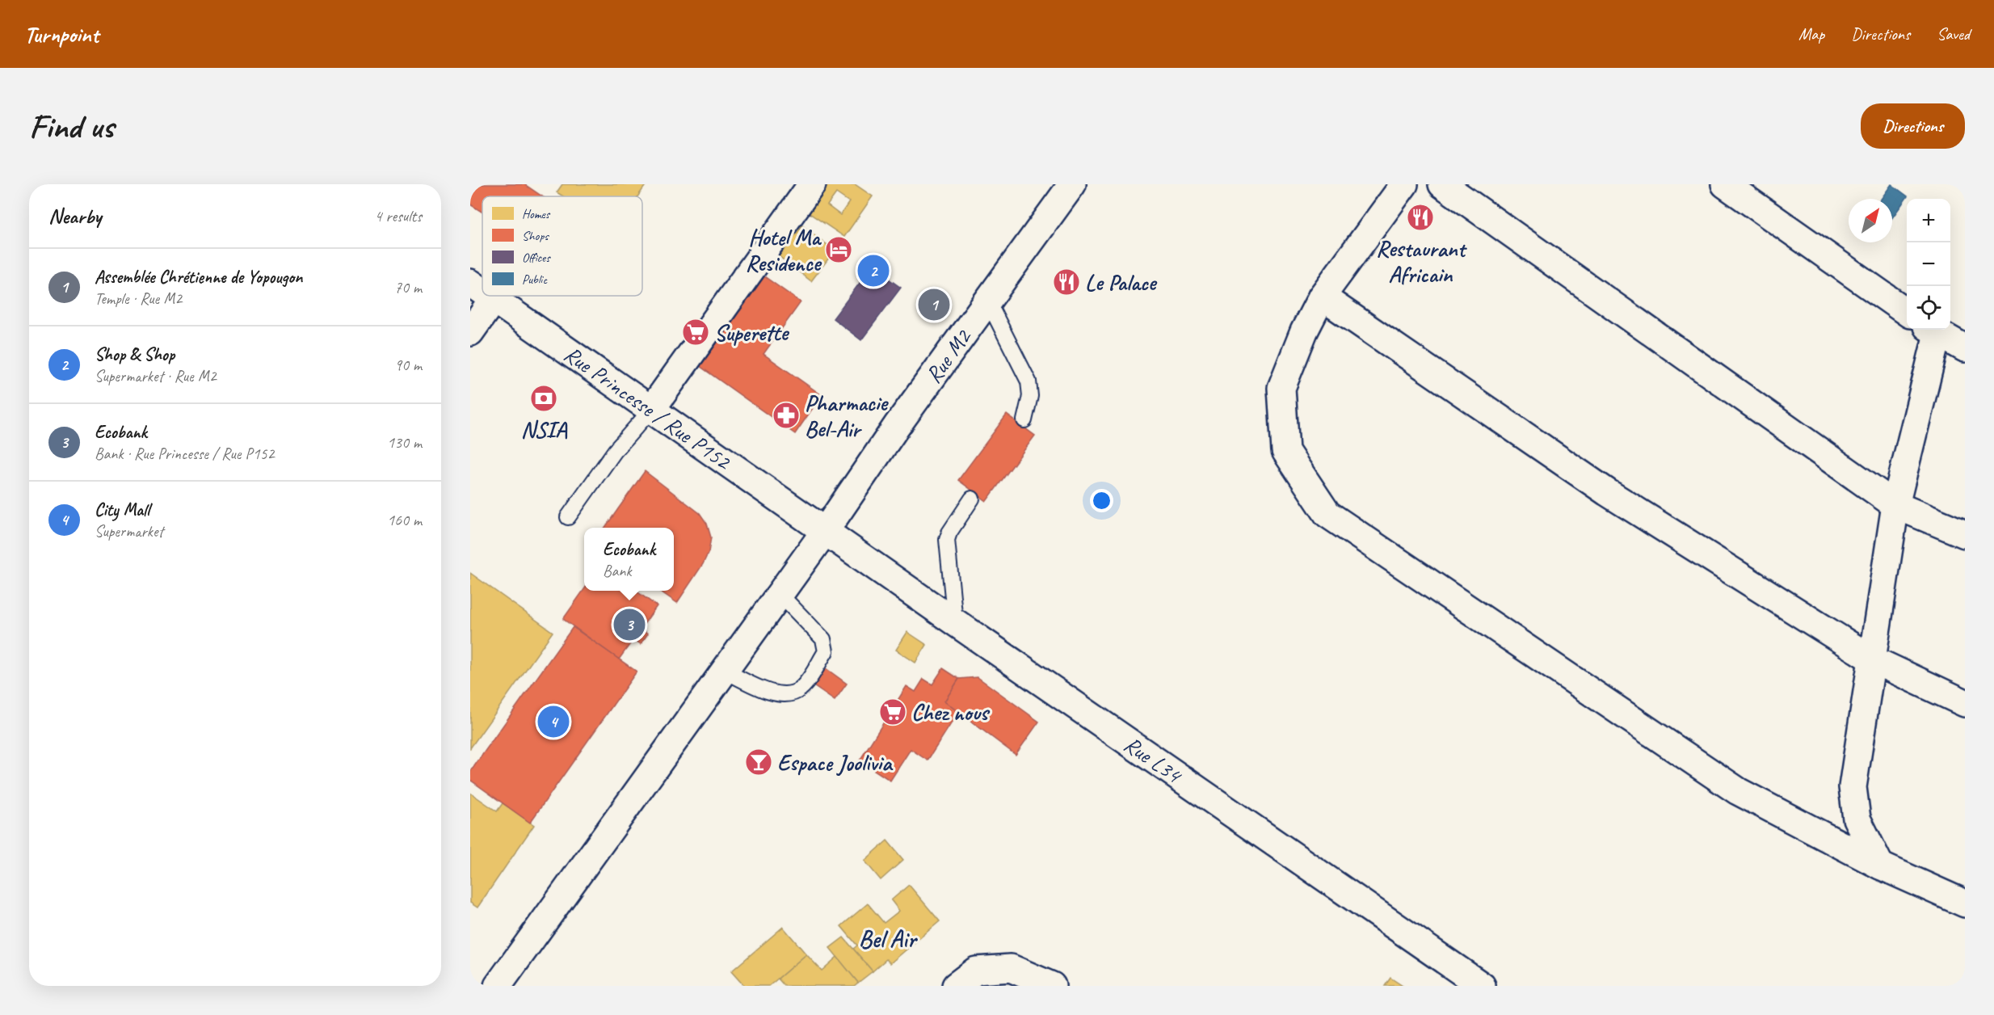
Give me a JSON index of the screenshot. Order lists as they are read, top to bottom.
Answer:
{
  "streets": {
    "street": ["Rue M2", "Rue Princesse / Rue P152", "Rue L34"]
  },
  "crossings": [
    ["Rue M2", "Rue Princesse / Rue P152"],
    ["Rue M2", "Rue L34"],
    ["Rue Princesse / Rue P152", "Rue L34"]
  ],
  "districts": ["Bel Air"],
  "places": {
    "restaurant": ["Restaurant Africain", "Le Palace"],
    "hotel": ["Hotel Ma Residence"],
    "supermarket": ["Superette", "Chez nous"],
    "bank": ["NSIA"],
    "pharmacy": ["Pharmacie Bel-Air"],
    "bar": ["Espace Joolivia"]
  },
  "legend": [
    "Homes",
    "Shops",
    "Offices",
    "Public"
  ],
  "north": "top right",
  "page": {
    "header": "Turnpoint",
    "nav": ["Map", "Directions", "Saved"],
    "buttons": "Directions",
    "title": "Find us",
    "heading": ["Nearby", "4 results"],
    "map_buttons": ["+", "−"],
    "list": [
      {
        "mark": "1",
        "name": "Assemblée Chrétienne de Yopougon",
        "note": "Temple · Rue M2",
        "value": "70 m"
      },
      {
        "mark": "2",
        "name": "Shop & Shop",
        "note": "Supermarket · Rue M2",
        "value": "90 m"
      },
      {
        "mark": "3",
        "name": "Ecobank",
        "note": "Bank · Rue Princesse / Rue P152",
        "value": "130 m"
      },
      {
        "mark": "4",
        "name": "City Mall",
        "note": "Supermarket",
        "value": "160 m"
      }
    ],
    "pins": [
      "2",
      "1",
      "3",
      "4"
    ],
    "popup": ["Ecobank", "Bank"]
  }
}
